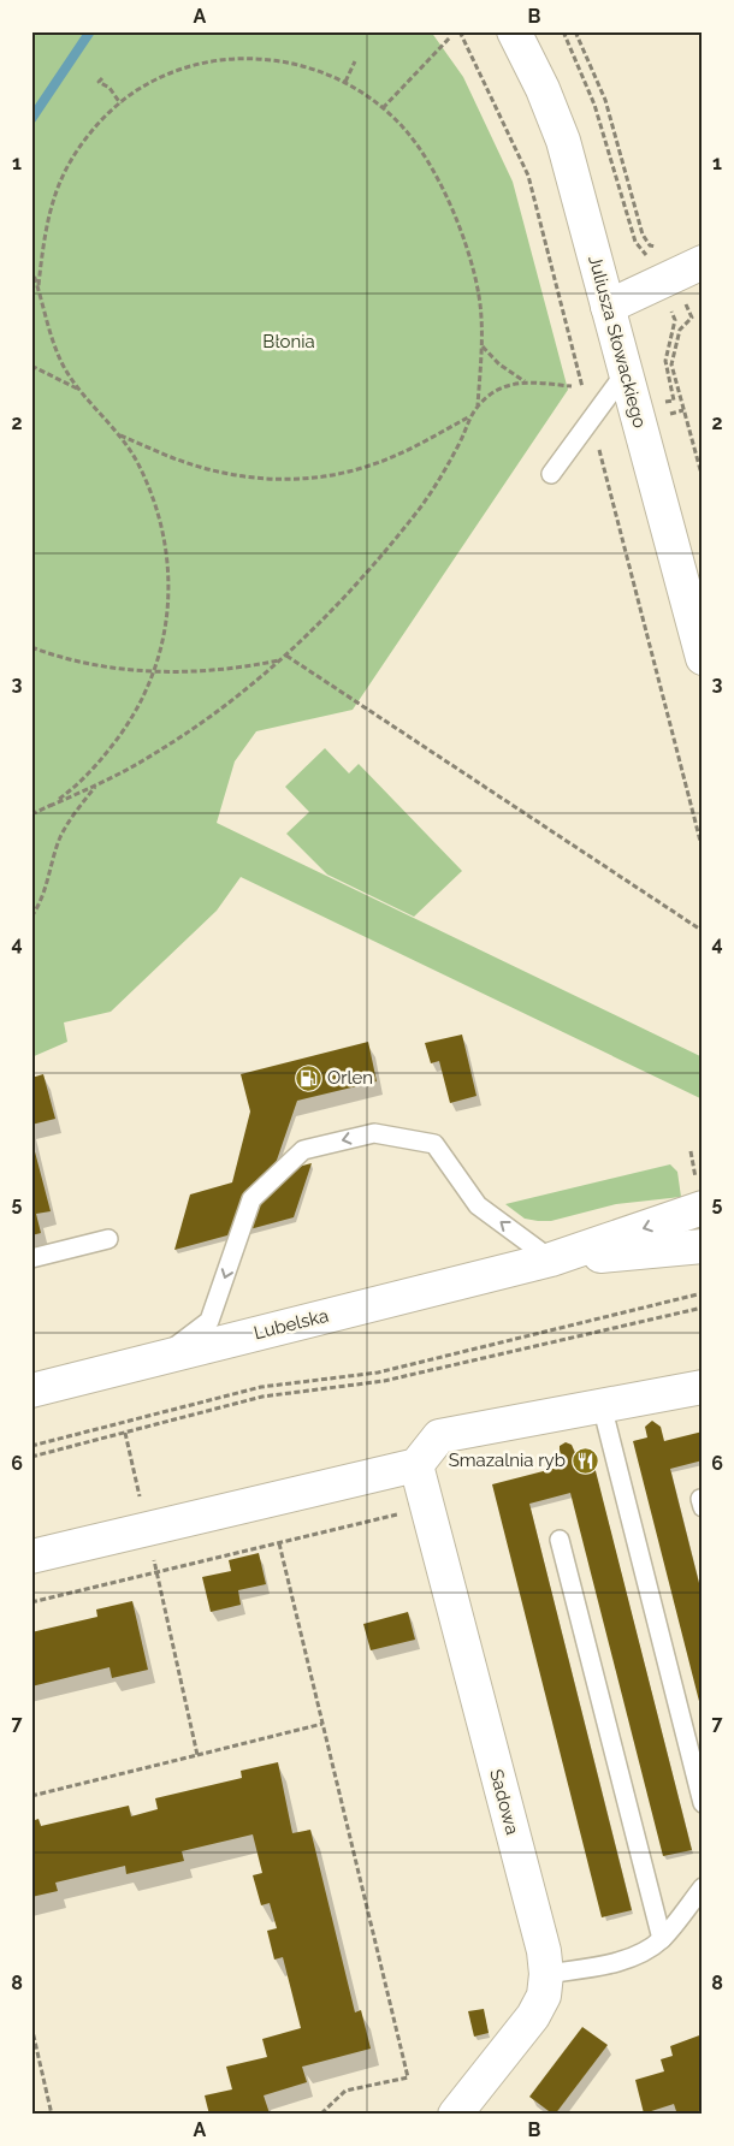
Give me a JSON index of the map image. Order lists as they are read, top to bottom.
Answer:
{
  "streets": {
    "street": ["Juliusza Słowackiego", "Lubelska", "Sadowa"]
  },
  "parks": ["Błonia"],
  "places": {
    "fuel station": ["Orlen"],
    "restaurant": ["Smazalnia ryb"]
  },
  "grid": {
    "columns": ["A", "B"],
    "rows": [
      "1",
      "2",
      "3",
      "4",
      "5",
      "6",
      "7",
      "8"
    ]
  }
}
